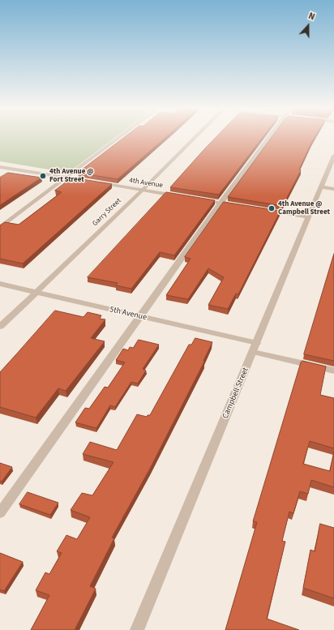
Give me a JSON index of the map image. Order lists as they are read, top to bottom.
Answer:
{
  "streets": {
    "street": [
      "4th Avenue",
      "Garry Street",
      "5th Avenue",
      "Campbell Street"
    ]
  },
  "crossings": [
    ["4th Avenue", "Garry Street"],
    ["Garry Street", "5th Avenue"],
    ["5th Avenue", "Campbell Street"]
  ],
  "places": ["4th Avenue @ Fort Street", "4th Avenue @ Campbell Street"],
  "north": "top"
}
